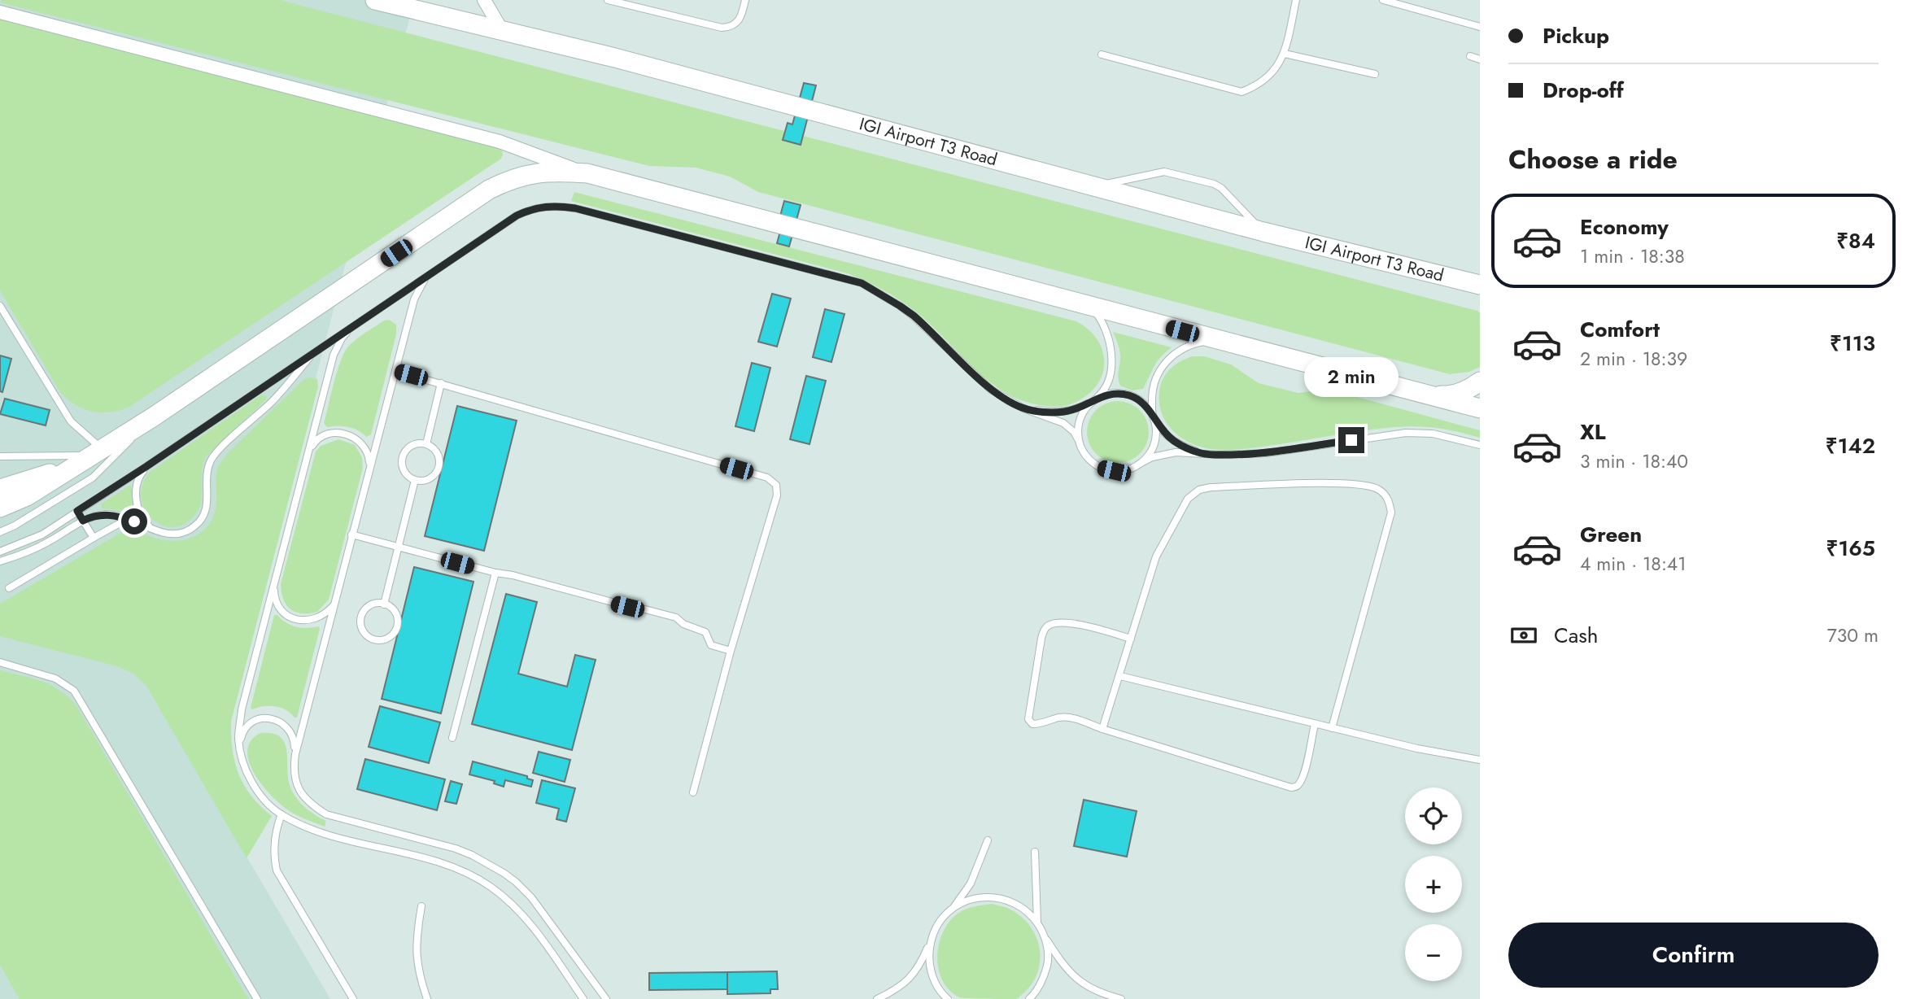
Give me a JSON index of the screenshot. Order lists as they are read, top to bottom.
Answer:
{
  "streets": {
    "main road": ["IGI Airport T3 Road"]
  },
  "page": {
    "banner": ["Pickup", "Drop-off"],
    "heading": "Choose a ride",
    "list": [
      {
        "name": "Economy",
        "note": "1 min · 18:38",
        "value": "₹84"
      },
      {
        "name": "Comfort",
        "note": "2 min · 18:39",
        "value": "₹113"
      },
      {
        "name": "XL",
        "note": "3 min · 18:40",
        "value": "₹142"
      },
      {
        "name": "Green",
        "note": "4 min · 18:41",
        "value": "₹165"
      }
    ],
    "bubble": "2 min",
    "pay": ["Cash", "730 m"],
    "map_buttons": ["+", "−"],
    "buttons": "Confirm"
  }
}
